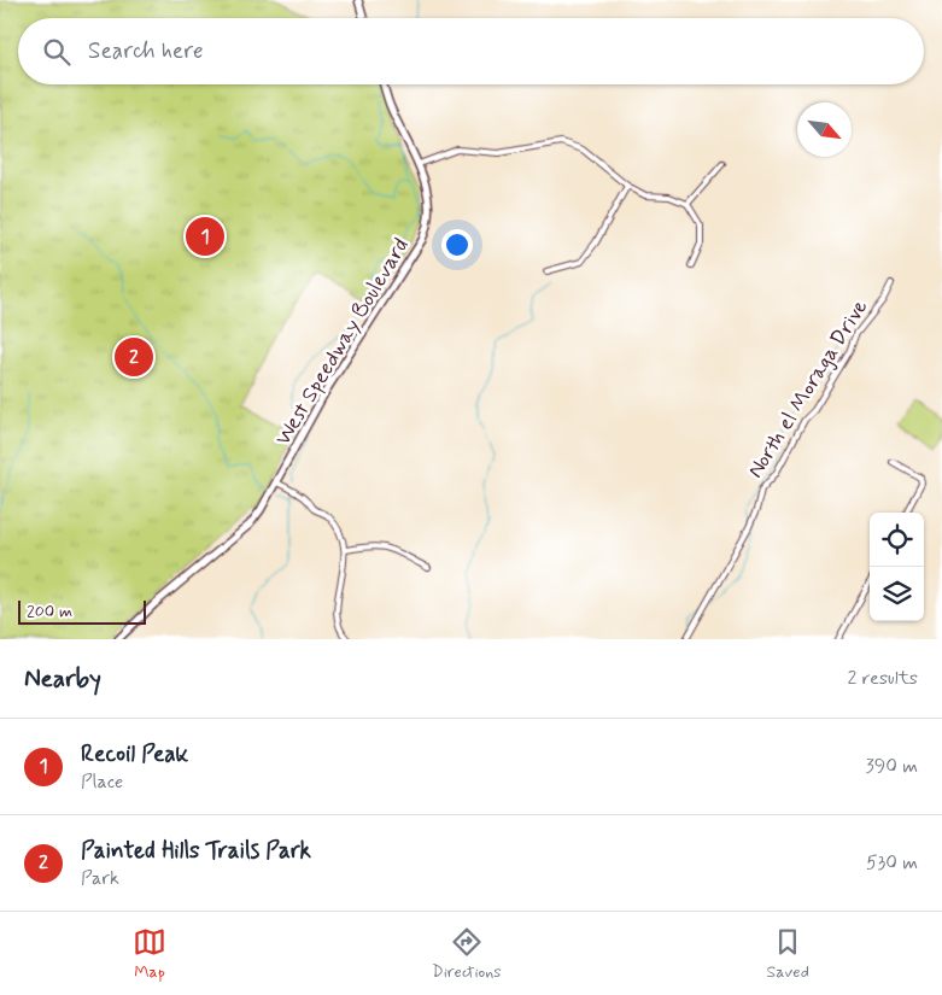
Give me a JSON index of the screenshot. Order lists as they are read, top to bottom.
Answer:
{
  "streets": {
    "main road": ["West Speedway Boulevard"],
    "street": ["North el Moraga Drive"]
  },
  "scale_bar": "200 m",
  "north": "bottom right",
  "page": {
    "search": "Search here",
    "pins": ["1", "2"],
    "scale": "200 m",
    "heading": ["Nearby", "2 results"],
    "list": [
      {
        "mark": "1",
        "name": "Recoil Peak",
        "note": "Place",
        "value": "390 m"
      },
      {
        "mark": "2",
        "name": "Painted Hills Trails Park",
        "note": "Park",
        "value": "530 m"
      }
    ],
    "nav": ["Map", "Directions", "Saved"]
  }
}
